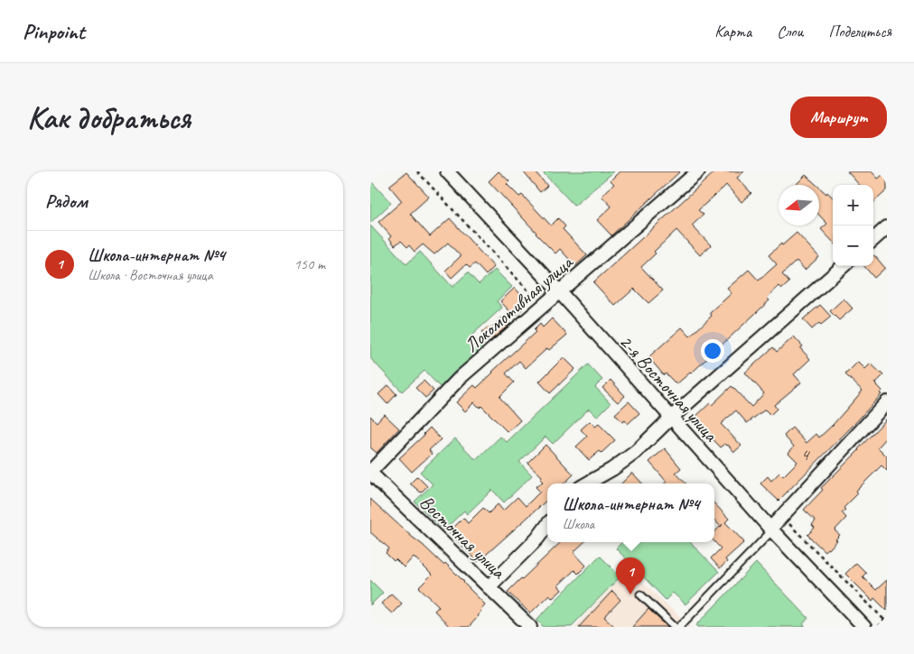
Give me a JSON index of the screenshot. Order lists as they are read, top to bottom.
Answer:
{
  "streets": {
    "street": ["Локомотивная улица", "2-я Восточная улица", "Восточная улица"]
  },
  "crossings": [
    ["Локомотивная улица", "2-я Восточная улица"],
    ["Локомотивная улица", "Восточная улица"]
  ],
  "house_numbers": ["4"],
  "north": "left",
  "page": {
    "header": "Pinpoint",
    "nav": ["Карта", "Слои", "Поделиться"],
    "buttons": "Маршрут",
    "title": "Как добраться",
    "heading": "Рядом",
    "map_buttons": ["+", "−"],
    "list": [
      {
        "mark": "1",
        "name": "Школа-интернат №4",
        "note": "Школа · Восточная улица",
        "value": "150 m"
      }
    ],
    "popup": ["Школа-интернат №4", "Школа"],
    "pins": "1"
  }
}
